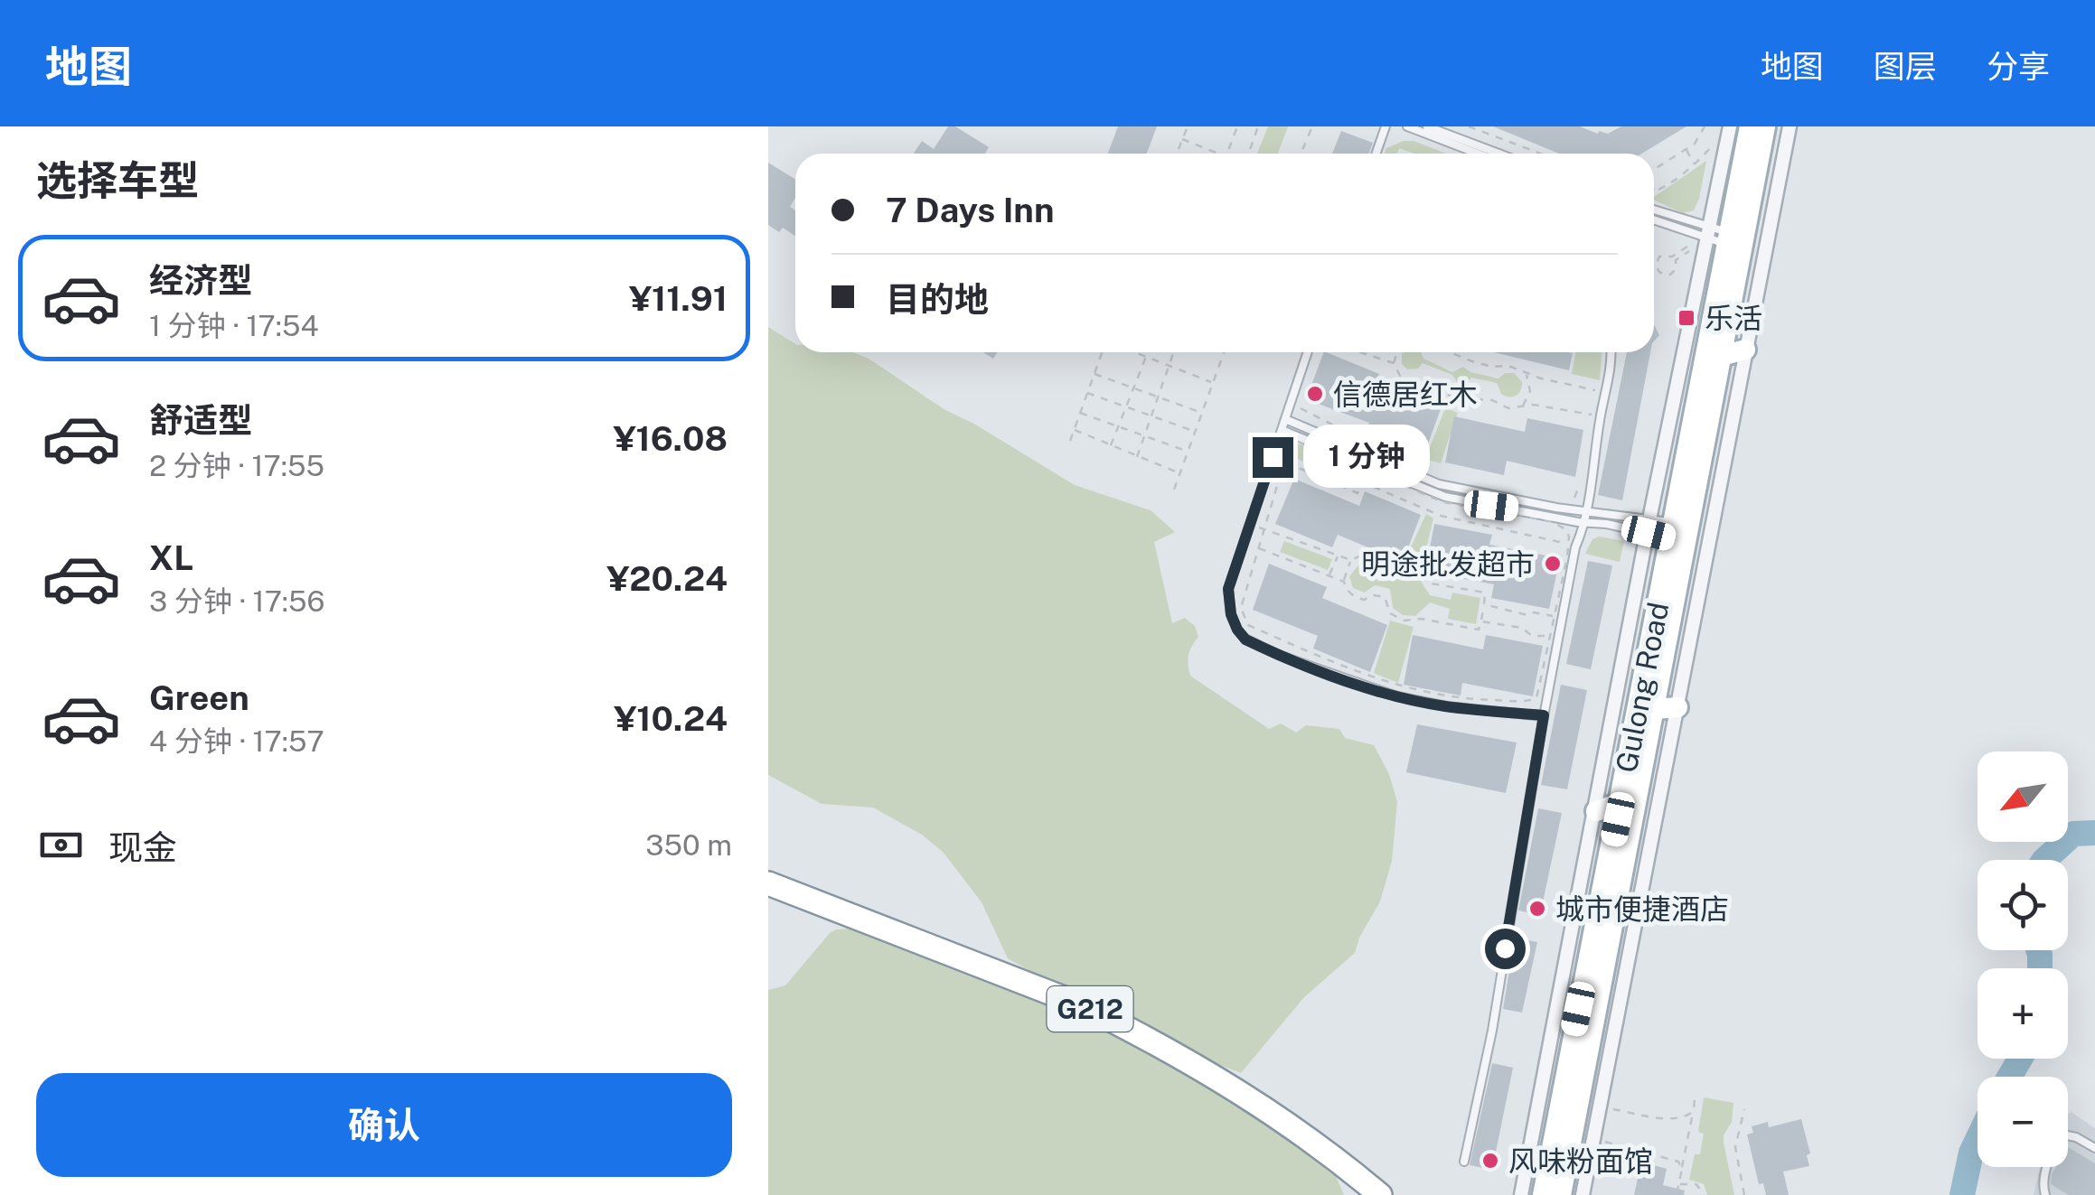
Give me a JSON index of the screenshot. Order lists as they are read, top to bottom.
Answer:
{
  "streets": {
    "highway": ["G212"],
    "main road": ["Gulong Road"]
  },
  "places": {
    "transit": ["乐活"],
    "other": [
      "信德居红木",
      "明途批发超市",
      "城市便捷酒店",
      "风味粉面馆"
    ]
  },
  "north": "bottom left",
  "page": {
    "header": "地图",
    "nav": ["地图", "图层", "分享"],
    "heading": "选择车型",
    "banner": ["7 Days Inn", "目的地"],
    "list": [
      {
        "name": "经济型",
        "note": "1 分钟 · 17:54",
        "value": "¥11.91"
      },
      {
        "name": "舒适型",
        "note": "2 分钟 · 17:55",
        "value": "¥16.08"
      },
      {
        "name": "XL",
        "note": "3 分钟 · 17:56",
        "value": "¥20.24"
      },
      {
        "name": "Green",
        "note": "4 分钟 · 17:57",
        "value": "¥10.24"
      }
    ],
    "bubble": "1 分钟",
    "map_buttons": ["+", "−"],
    "pay": ["现金", "350 m"],
    "buttons": "确认"
  }
}
